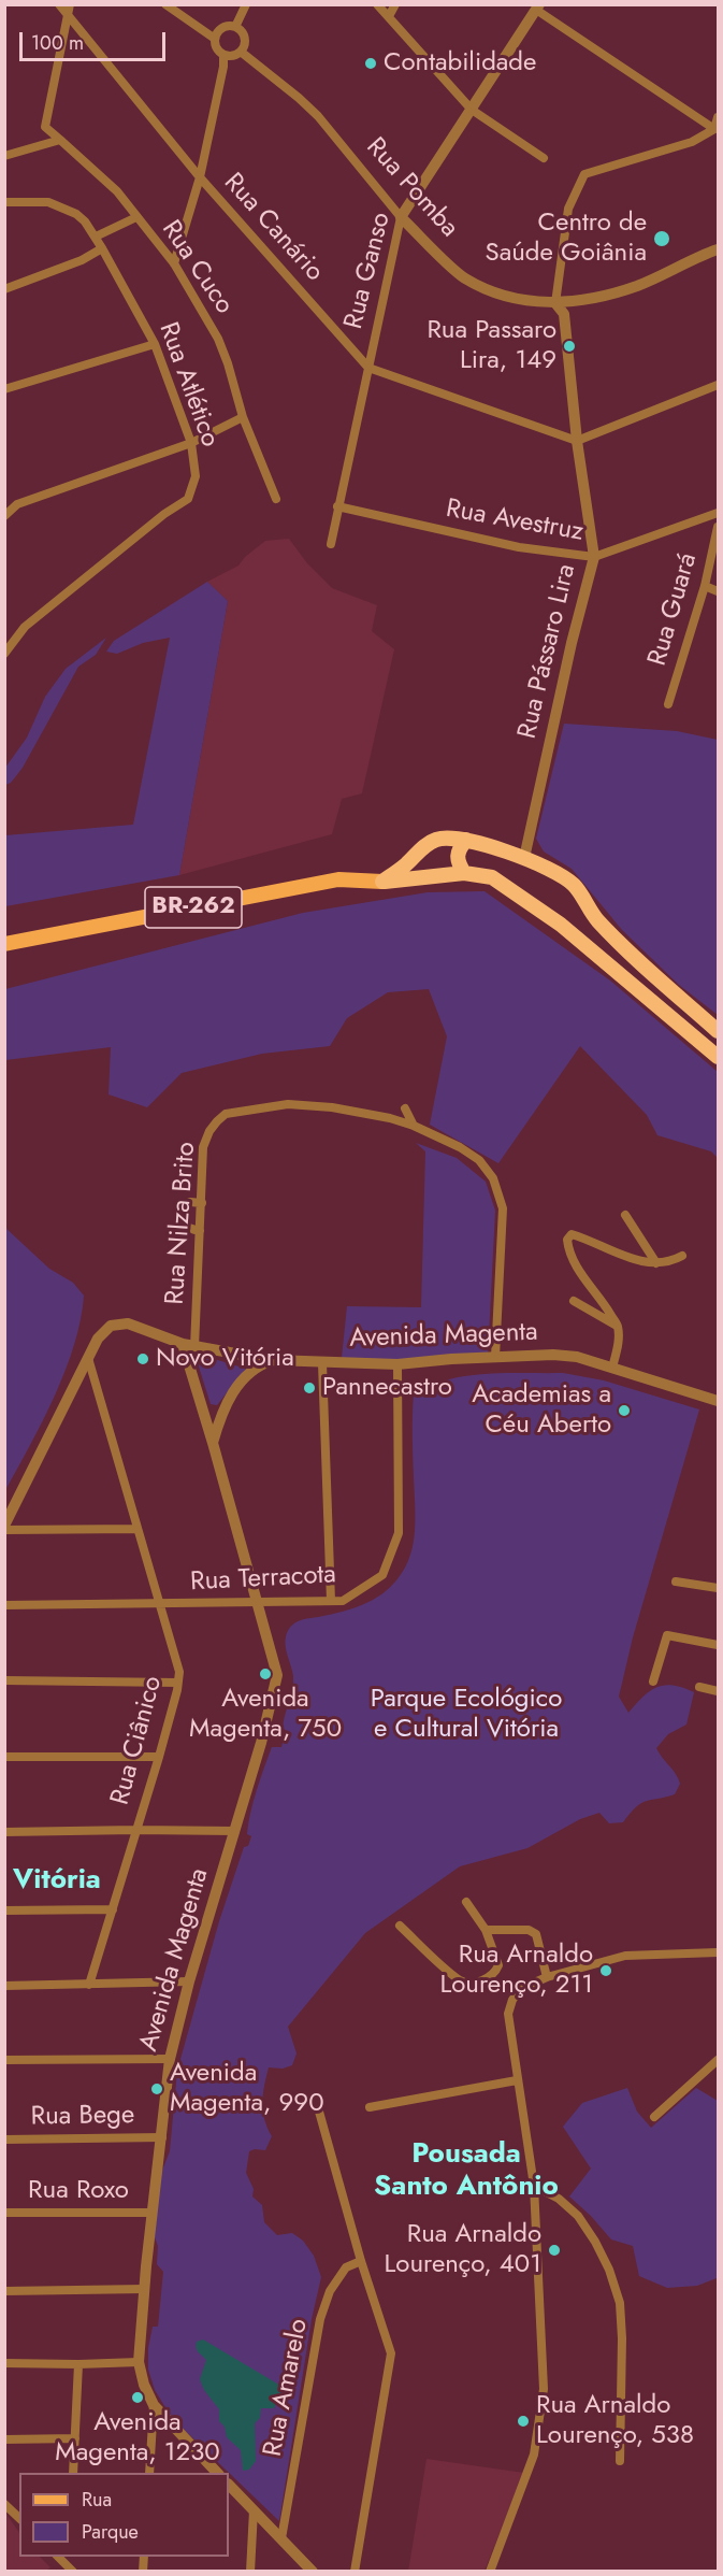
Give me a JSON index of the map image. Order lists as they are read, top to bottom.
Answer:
{
  "streets": {
    "highway": ["BR-262"],
    "street": [
      "Rua Pomba",
      "Rua Canário",
      "Rua Cuco",
      "Rua Ganso",
      "Rua Atlético",
      "Rua Avestruz",
      "Rua Guará",
      "Rua Pássaro Lira",
      "Rua Nilza Brito",
      "Avenida Magenta",
      "Rua Terracota",
      "Rua Ciânico",
      "Rua Bege",
      "Rua Roxo",
      "Rua Amarelo"
    ]
  },
  "crossings": [
    ["Rua Pomba", "Rua Ganso"],
    ["Rua Pomba", "Rua Pássaro Lira"],
    ["Rua Canário", "Rua Ganso"],
    ["Rua Canário", "Rua Pássaro Lira"],
    ["Rua Ganso", "Rua Avestruz"],
    ["Rua Avestruz", "Rua Pássaro Lira"],
    ["Rua Nilza Brito", "Avenida Magenta"],
    ["Avenida Magenta", "Rua Terracota"],
    ["Avenida Magenta", "Rua Ciânico"],
    ["Avenida Magenta", "Rua Bege"],
    ["Avenida Magenta", "Rua Roxo"],
    ["Rua Terracota", "Rua Ciânico"]
  ],
  "districts": ["Vitória", "Pousada Santo Antônio"],
  "parks": ["Parque Ecológico e Cultural Vitória"],
  "places": [
    "Contabilidade",
    "Centro de Saúde Goiânia",
    "Rua Passaro Lira, 149",
    "Novo Vitória",
    "Pannecastro",
    "Academias a Céu Aberto",
    "Avenida Magenta, 750",
    "Rua Arnaldo Lourenço, 211",
    "Avenida Magenta, 990",
    "Rua Arnaldo Lourenço, 401",
    "Avenida Magenta, 1230",
    "Rua Arnaldo Lourenço, 538"
  ],
  "legend": ["Rua", "Parque"],
  "scale_bar": "100 m"
}
